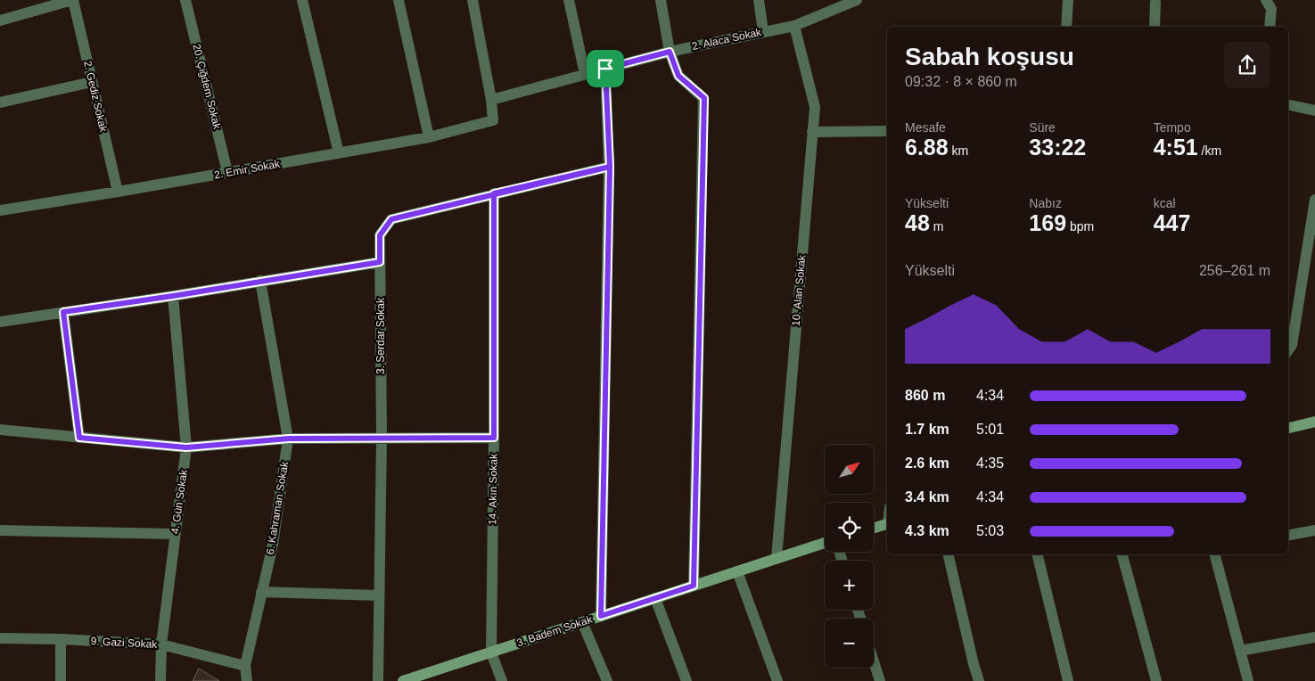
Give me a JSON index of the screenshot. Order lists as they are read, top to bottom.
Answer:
{
  "streets": {
    "street": [
      "2. Alaca Sokak",
      "20. Çiğdem Sokak",
      "2. Gediz Sokak",
      "2. Emir Sokak",
      "10. Alan Sokak",
      "3. Serdar Sokak",
      "14. Akın Sokak",
      "4. Gün Sokak",
      "6. Kahraman Sokak",
      "3. Badem Sokak",
      "9. Gazi Sokak"
    ]
  },
  "crossings": [
    ["2. Alaca Sokak", "2. Emir Sokak"],
    ["2. Alaca Sokak", "10. Alan Sokak"],
    ["20. Çiğdem Sokak", "2. Emir Sokak"],
    ["2. Gediz Sokak", "2. Emir Sokak"],
    ["10. Alan Sokak", "3. Badem Sokak"],
    ["3. Serdar Sokak", "14. Akın Sokak"],
    ["14. Akın Sokak", "3. Badem Sokak"],
    ["4. Gün Sokak", "9. Gazi Sokak"],
    ["6. Kahraman Sokak", "9. Gazi Sokak"]
  ],
  "north": "top right",
  "page": {
    "heading": ["Sabah koşusu", "09:32 · 8 × 860 m"],
    "stats": [
      ["Mesafe", "6.88 km"],
      ["Süre", "33:22"],
      ["Tempo", "4:51 /km"],
      ["Yükselti", "48 m"],
      ["Nabız", "169 bpm"],
      ["kcal", "447"]
    ],
    "chart": ["Yükselti", "256–261 m"],
    "list": [
      {
        "name": "860 m",
        "note": "4:34"
      },
      {
        "name": "1.7 km",
        "note": "5:01"
      },
      {
        "name": "2.6 km",
        "note": "4:35"
      },
      {
        "name": "3.4 km",
        "note": "4:34"
      },
      {
        "name": "4.3 km",
        "note": "5:03"
      }
    ],
    "map_buttons": ["+", "−"]
  }
}
